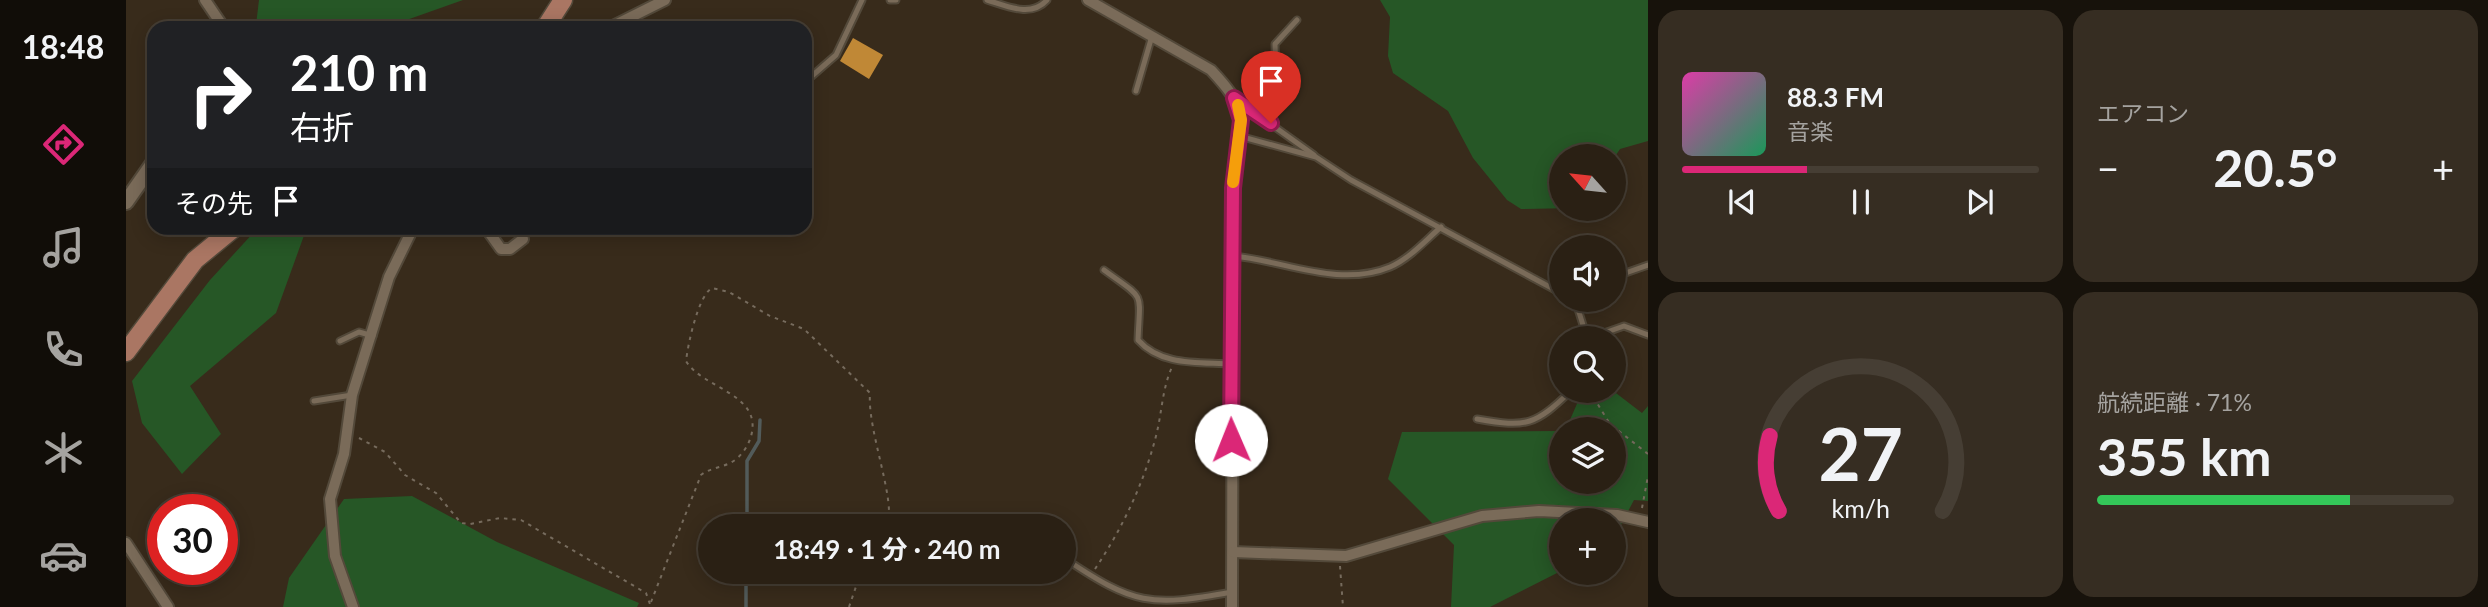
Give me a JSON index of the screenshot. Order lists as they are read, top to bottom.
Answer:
{
  "north": "top left",
  "page": {
    "tabs": "18:48",
    "tile": [
      "エアコン",
      ["航続距離 · 71%", "355 km"]
    ],
    "turn": ["210 m", "右折"],
    "song": ["88.3 FM", "音楽"],
    "heat": ["−", "20.5°", "+"],
    "map_buttons": "+",
    "then": "その先",
    "limit": "30",
    "trip": "18:49 · 1 分 · 240 m",
    "gauge": ["27", "km/h"]
  }
}
